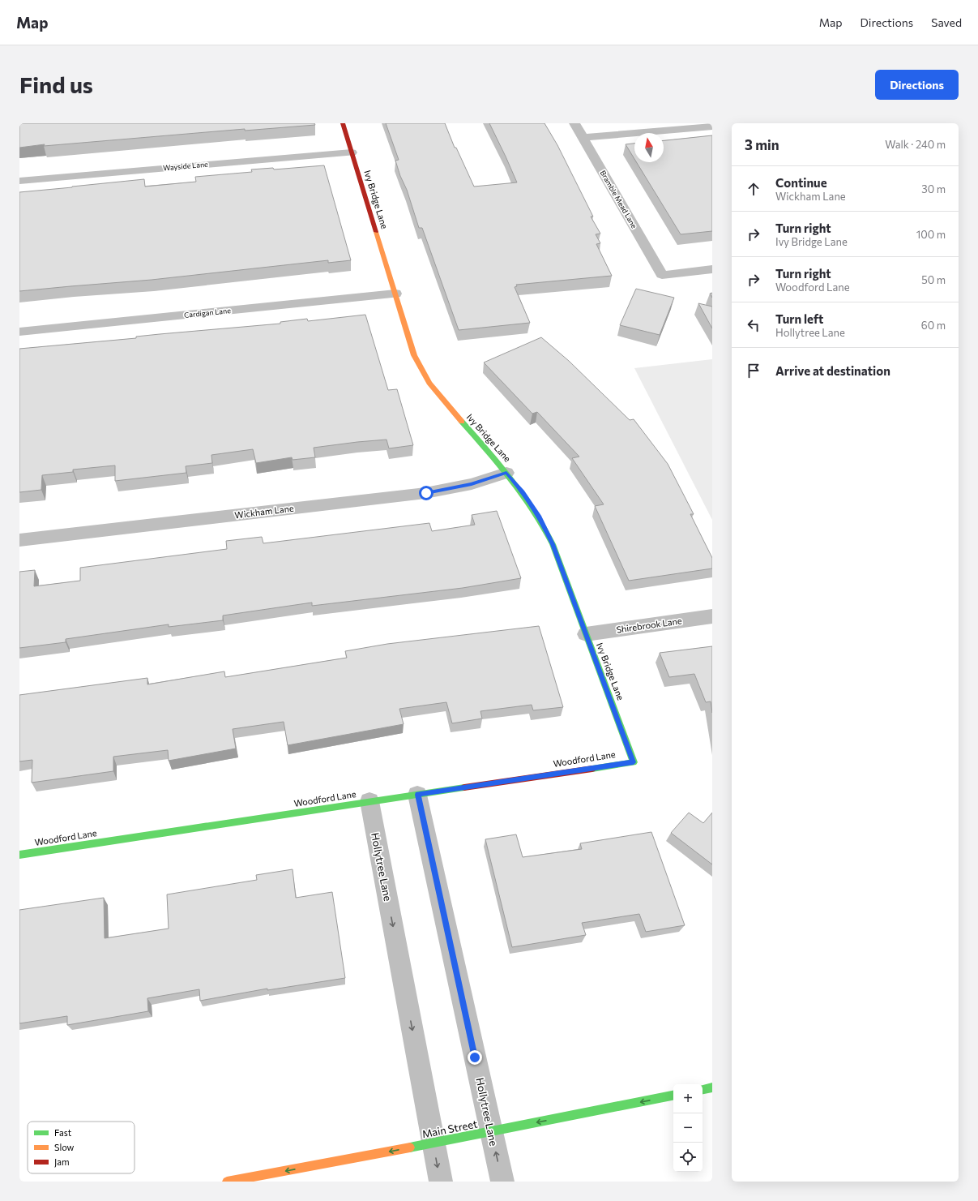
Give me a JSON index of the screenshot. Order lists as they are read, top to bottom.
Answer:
{
  "streets": {
    "street": [
      "Wayside Lane",
      "Ivy Bridge Lane",
      "Bramble Mead Lane",
      "Cardigan Lane",
      "Wickham Lane",
      "Shirebrook Lane",
      "Woodford Lane",
      "Hollytree Lane",
      "Main Street"
    ]
  },
  "crossings": [
    ["Wayside Lane", "Ivy Bridge Lane"],
    ["Ivy Bridge Lane", "Cardigan Lane"],
    ["Ivy Bridge Lane", "Wickham Lane"],
    ["Ivy Bridge Lane", "Shirebrook Lane"],
    ["Ivy Bridge Lane", "Woodford Lane"],
    ["Woodford Lane", "Hollytree Lane"],
    ["Hollytree Lane", "Main Street"]
  ],
  "one_way": ["Main Street"],
  "legend": ["Fast", "Slow", "Jam"],
  "north": "top",
  "page": {
    "header": "Map",
    "nav": ["Map", "Directions", "Saved"],
    "buttons": "Directions",
    "title": "Find us",
    "heading": ["3 min", "Walk · 240 m"],
    "list": [
      ["Continue", "Wickham Lane", "30 m"],
      ["Turn right", "Ivy Bridge Lane", "100 m"],
      ["Turn right", "Woodford Lane", "50 m"],
      ["Turn left", "Hollytree Lane", "60 m"],
      "Arrive at destination"
    ],
    "map_buttons": ["+", "−"]
  }
}
